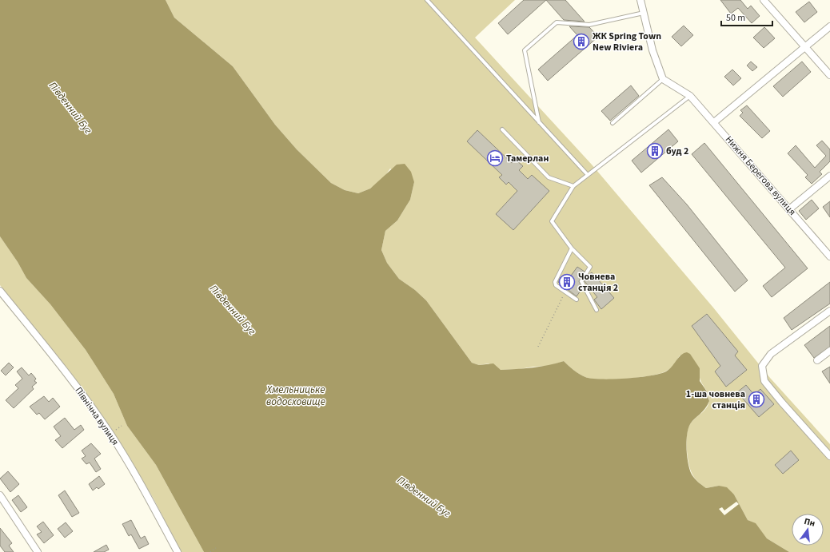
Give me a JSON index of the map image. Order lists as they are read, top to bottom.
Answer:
{
  "streets": {
    "street": ["Нижня Берегова вулиця", "Північна вулиця"]
  },
  "water": ["Південний Буг", "Хмельницьке водосховище"],
  "places": {
    "building": [
      "ЖК Spring Town New Riviera",
      "буд 2",
      "Човнева станція 2",
      "1-ша човнева станція"
    ],
    "hotel": ["Тамерлан"]
  },
  "scale_bar": "50 m",
  "north": "top"
}
